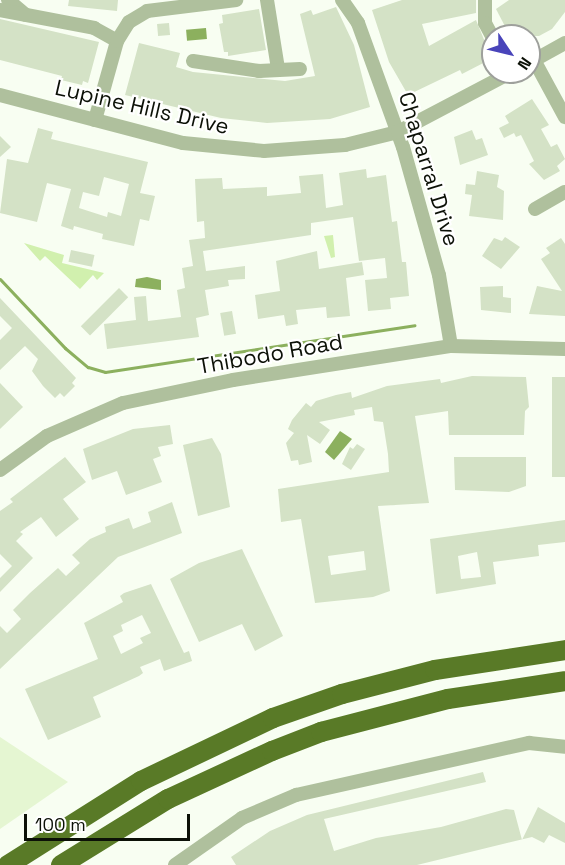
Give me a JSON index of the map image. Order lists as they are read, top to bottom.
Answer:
{
  "streets": {
    "street": ["Lupine Hills Drive", "Chaparral Drive", "Thibodo Road"]
  },
  "crossings": [
    ["Lupine Hills Drive", "Chaparral Drive"],
    ["Chaparral Drive", "Thibodo Road"]
  ],
  "scale_bar": "100 m",
  "north": "bottom right"
}
